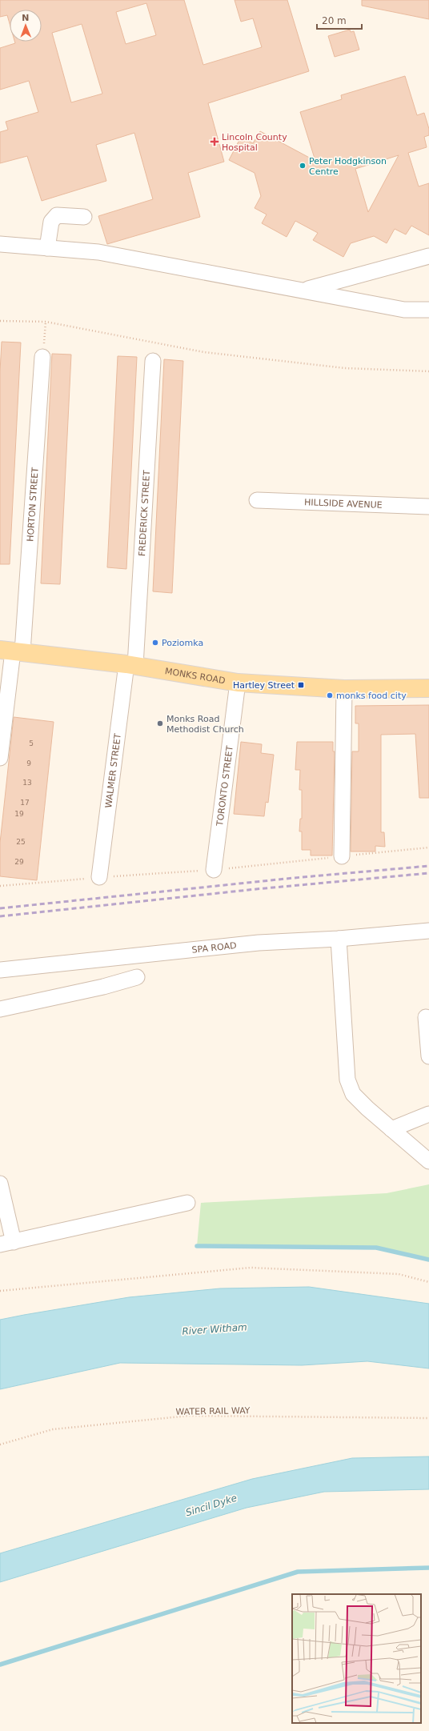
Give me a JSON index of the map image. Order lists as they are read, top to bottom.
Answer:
{
  "streets": {
    "main road": ["MONKS ROAD"],
    "street": [
      "HILLSIDE AVENUE",
      "HORTON STREET",
      "FREDERICK STREET",
      "WALMER STREET",
      "TORONTO STREET",
      "SPA ROAD"
    ],
    "path": ["WATER RAIL WAY"]
  },
  "crossings": [
    ["HORTON STREET", "MONKS ROAD"],
    ["FREDERICK STREET", "MONKS ROAD"],
    ["FREDERICK STREET", "WALMER STREET"],
    ["MONKS ROAD", "WALMER STREET"],
    ["MONKS ROAD", "TORONTO STREET"]
  ],
  "water": ["River Witham", "Sincil Dyke"],
  "places": {
    "health": ["Lincoln County Hospital"],
    "other": [
      "Peter Hodgkinson Centre",
      "Poziomka",
      "monks food city",
      "Monks Road Methodist Church"
    ],
    "transit": ["Hartley Street"]
  },
  "house_numbers": [
    "5",
    "9",
    "13",
    "17",
    "19",
    "25",
    "29"
  ],
  "scale_bar": "20 m",
  "north": "top"
}
